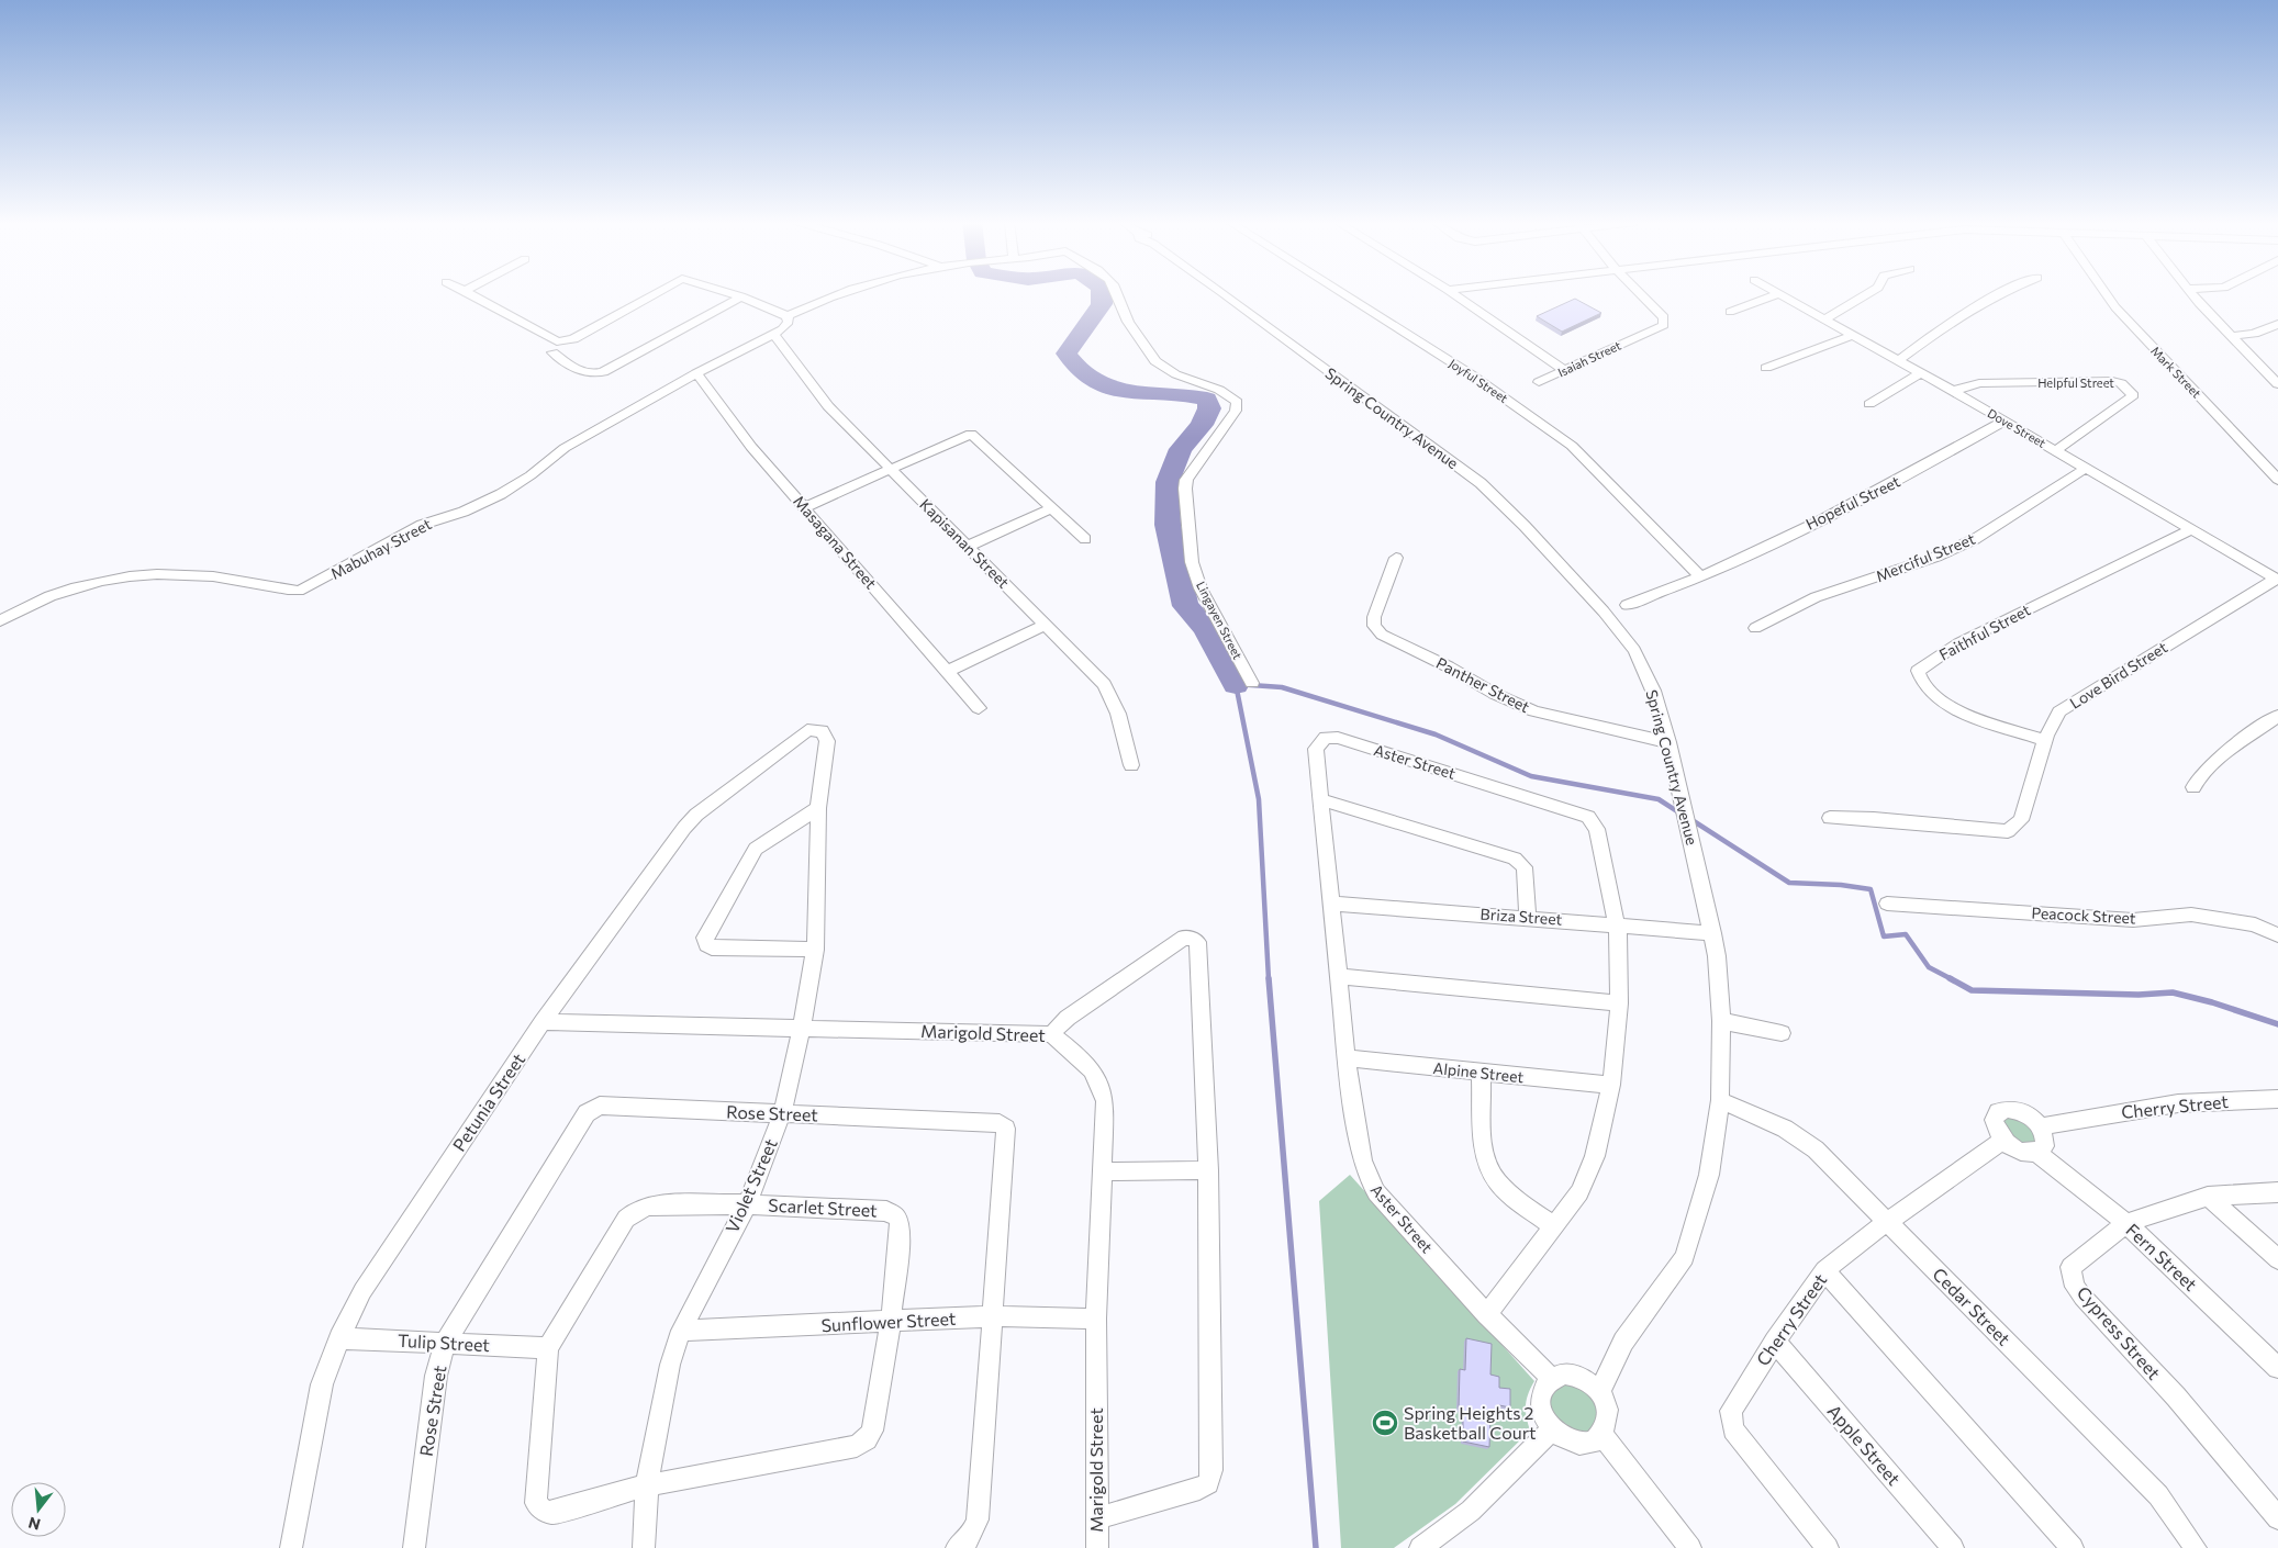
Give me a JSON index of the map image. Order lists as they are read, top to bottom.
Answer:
{
  "streets": {
    "street": [
      "Isaiah Street",
      "Mark Street",
      "Joyful Street",
      "Helpful Street",
      "Spring Country Avenue",
      "Dove Street",
      "Hopeful Street",
      "Masagana Street",
      "Kapisanan Street",
      "Mabuhay Street",
      "Merciful Street",
      "Lingayen Street",
      "Faithful Street",
      "Love Bird Street",
      "Panther Street",
      "Aster Street",
      "Peacock Street",
      "Briza Street",
      "Marigold Street",
      "Alpine Street",
      "Petunia Street",
      "Cherry Street",
      "Rose Street",
      "Violet Street",
      "Scarlet Street",
      "Fern Street",
      "Cedar Street",
      "Sunflower Street",
      "Cypress Street",
      "Tulip Street",
      "Apple Street"
    ]
  },
  "crossings": [
    ["Joyful Street", "Hopeful Street"],
    ["Helpful Street", "Dove Street"],
    ["Spring Country Avenue", "Panther Street"],
    ["Spring Country Avenue", "Aster Street"],
    ["Spring Country Avenue", "Briza Street"],
    ["Spring Country Avenue", "Cedar Street"],
    ["Dove Street", "Hopeful Street"],
    ["Dove Street", "Merciful Street"],
    ["Dove Street", "Faithful Street"],
    ["Dove Street", "Love Bird Street"],
    ["Masagana Street", "Mabuhay Street"],
    ["Kapisanan Street", "Mabuhay Street"],
    ["Faithful Street", "Love Bird Street"],
    ["Aster Street", "Briza Street"],
    ["Aster Street", "Alpine Street"],
    ["Marigold Street", "Petunia Street"],
    ["Marigold Street", "Violet Street"],
    ["Marigold Street", "Sunflower Street"],
    ["Petunia Street", "Violet Street"],
    ["Petunia Street", "Tulip Street"],
    ["Cherry Street", "Fern Street"],
    ["Cherry Street", "Cedar Street"],
    ["Cherry Street", "Apple Street"],
    ["Rose Street", "Violet Street"],
    ["Rose Street", "Sunflower Street"],
    ["Rose Street", "Tulip Street"],
    ["Violet Street", "Scarlet Street"],
    ["Violet Street", "Sunflower Street"],
    ["Scarlet Street", "Sunflower Street"],
    ["Scarlet Street", "Tulip Street"],
    ["Fern Street", "Cypress Street"]
  ],
  "places": {
    "sports": ["Spring Heights 2 Basketball Court"]
  },
  "north": "bottom"
}
